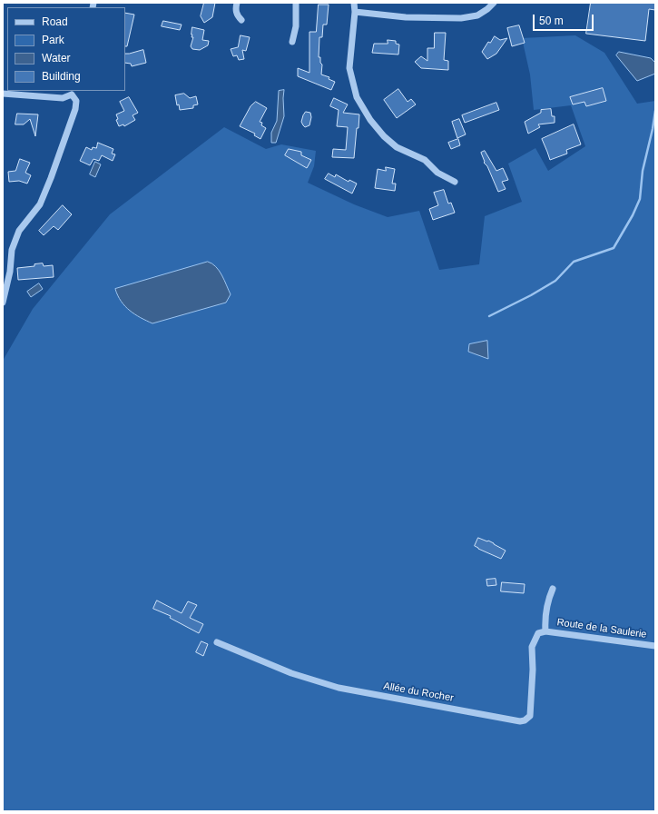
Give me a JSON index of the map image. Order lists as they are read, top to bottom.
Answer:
{
  "streets": {
    "street": ["Route de la Saulerie", "Allée du Rocher"]
  },
  "crossings": [
    ["Route de la Saulerie", "Allée du Rocher"]
  ],
  "legend": [
    "Road",
    "Park",
    "Water",
    "Building"
  ],
  "scale_bar": "50 m"
}
